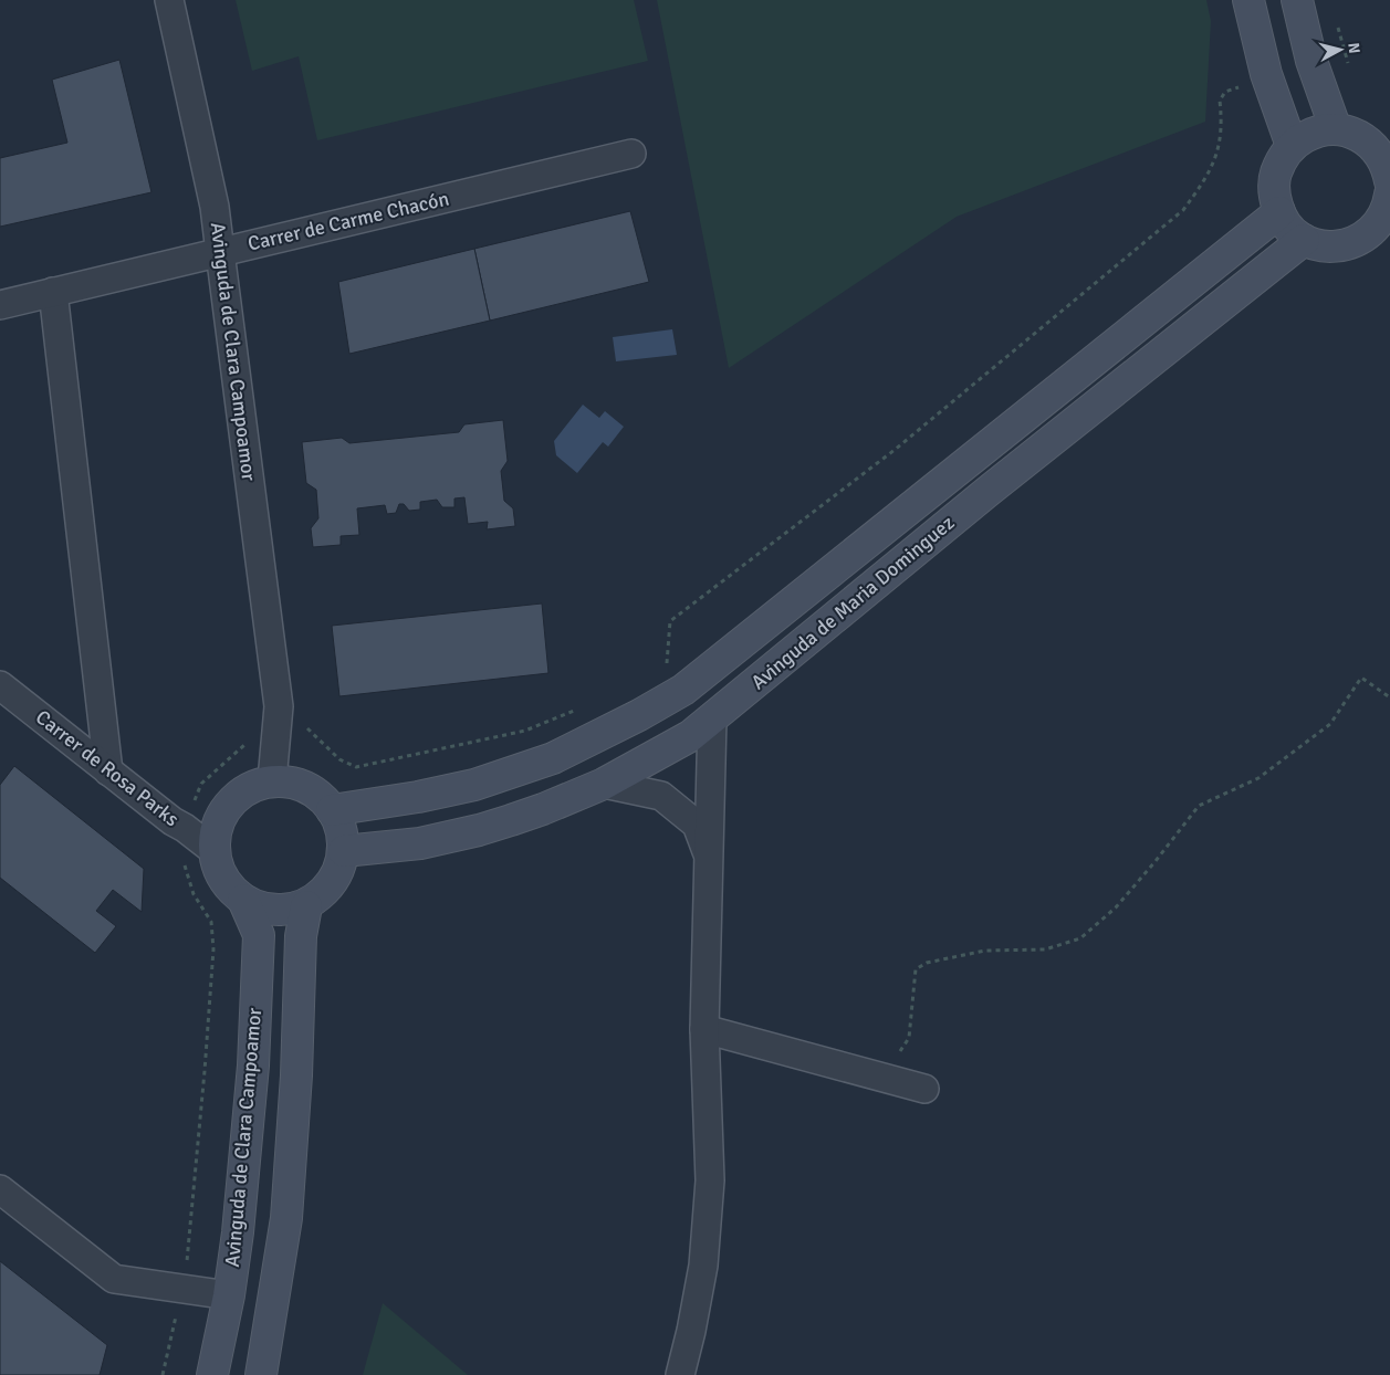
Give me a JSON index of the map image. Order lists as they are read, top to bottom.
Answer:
{
  "streets": {
    "street": [
      "Carrer de Carme Chacón",
      "Avinguda de Clara Campoamor",
      "Avinguda de Maria Dominguez",
      "Carrer de Rosa Parks"
    ]
  },
  "crossings": [
    ["Carrer de Carme Chacón", "Avinguda de Clara Campoamor"],
    ["Avinguda de Clara Campoamor", "Avinguda de Maria Dominguez"],
    ["Avinguda de Clara Campoamor", "Carrer de Rosa Parks"],
    ["Avinguda de Maria Dominguez", "Carrer de Rosa Parks"]
  ],
  "north": "right"
}
